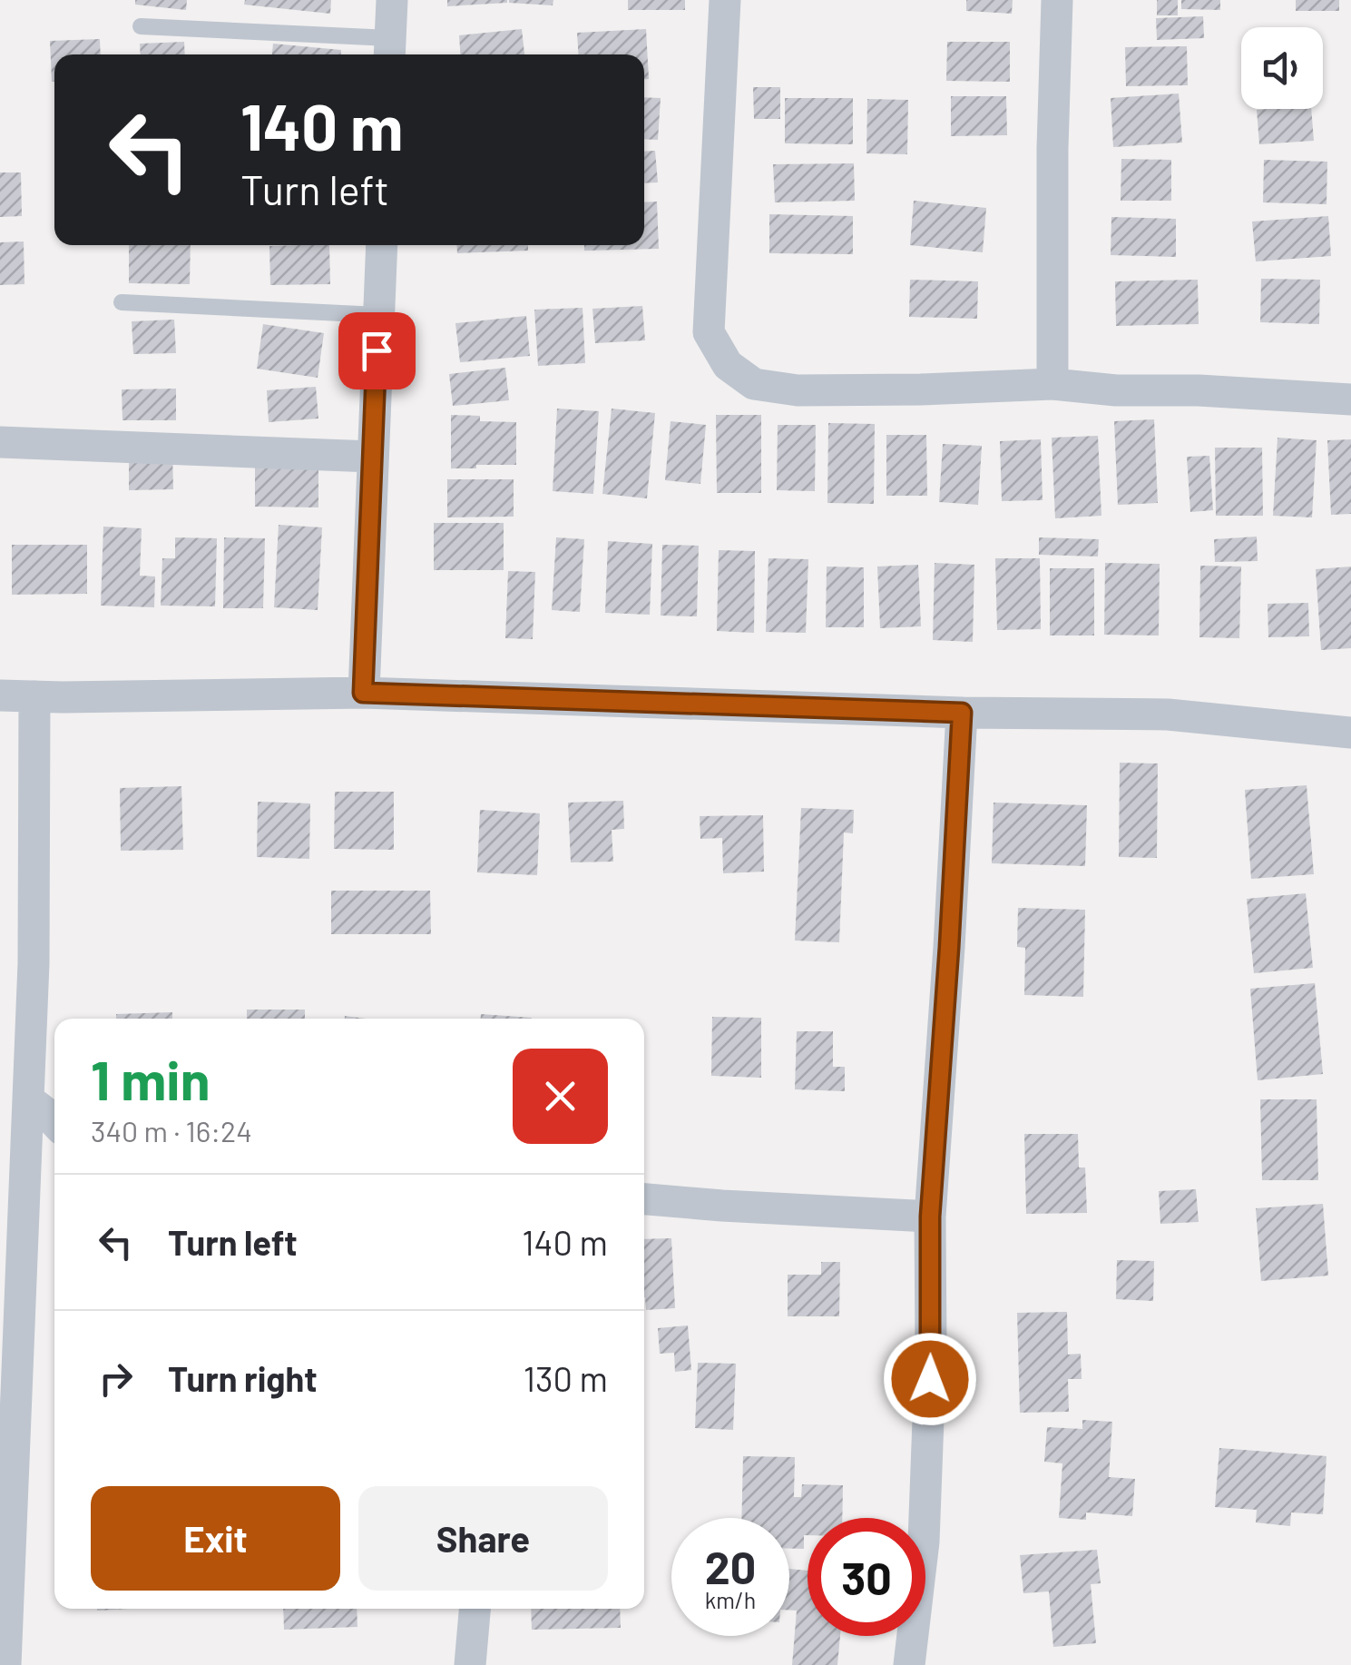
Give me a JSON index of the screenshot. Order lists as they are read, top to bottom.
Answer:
{
  "page": {
    "turn": ["140 m", "Turn left"],
    "heading": ["1 min", "340 m · 16:24"],
    "list": [
      {
        "name": "Turn left",
        "value": "140 m"
      },
      {
        "name": "Turn right",
        "value": "130 m"
      }
    ],
    "buttons": ["Exit", "Share"],
    "speed": "20 km/h",
    "limit": "30"
  }
}
